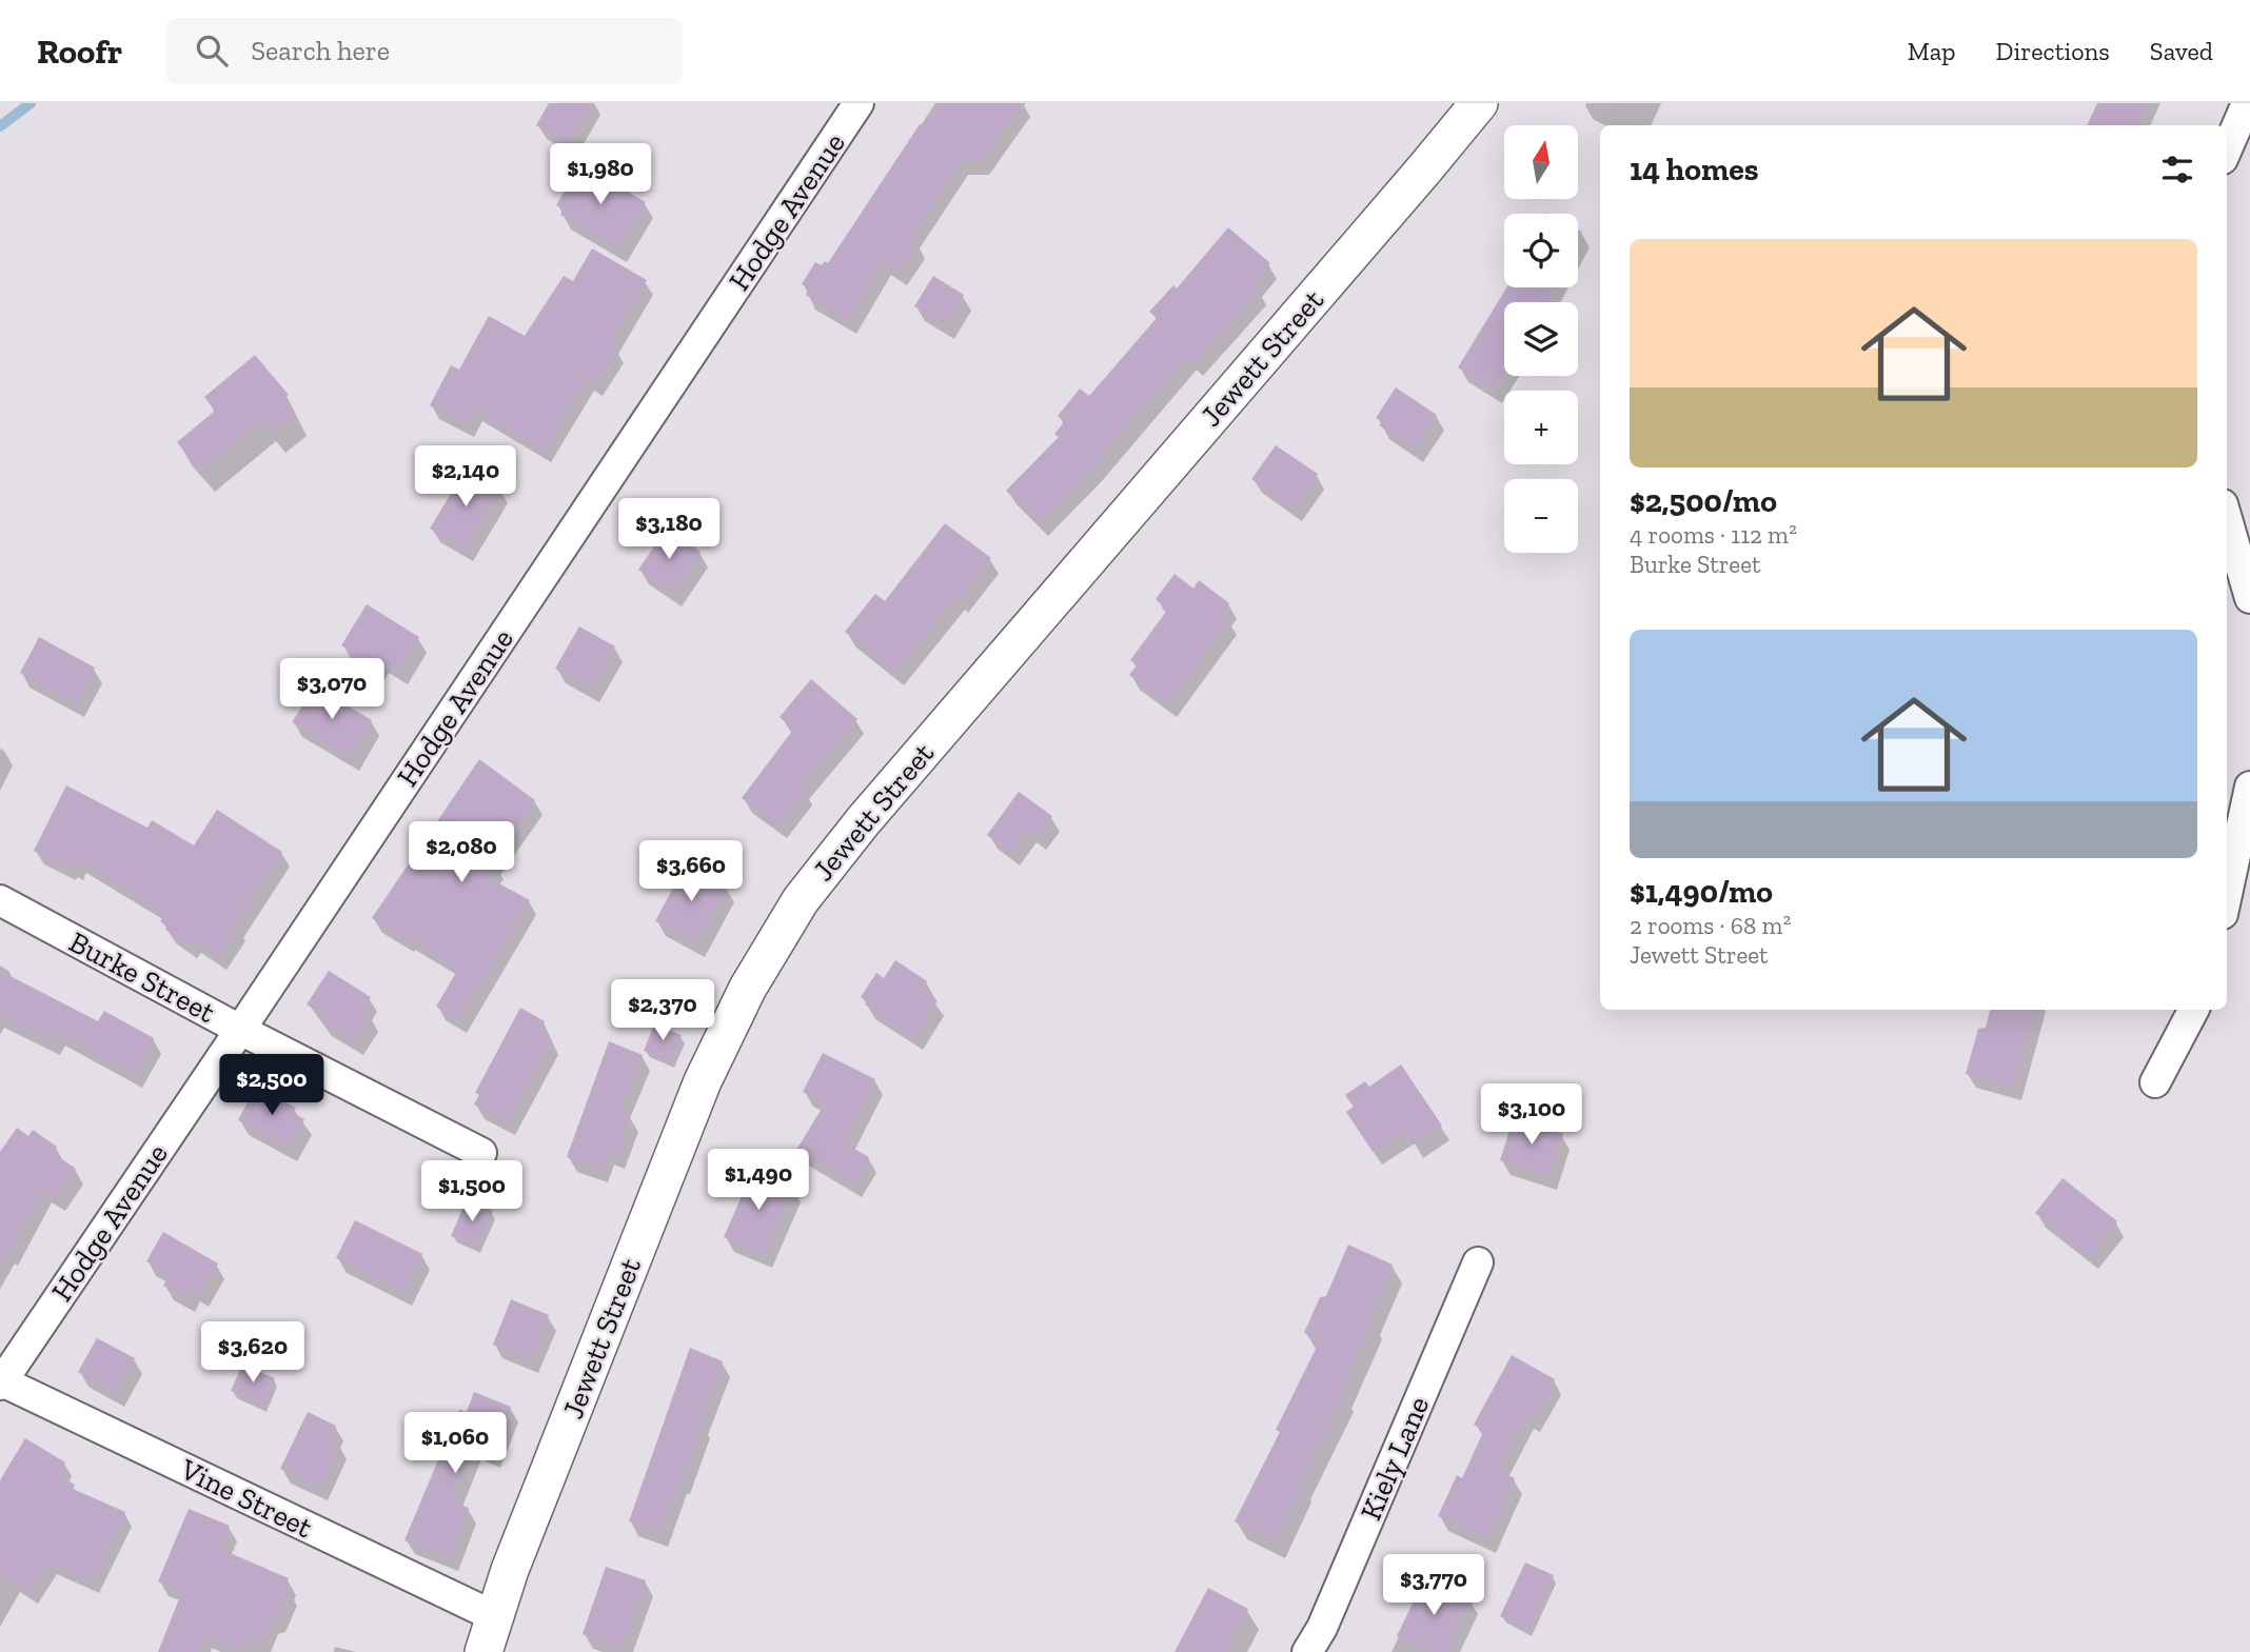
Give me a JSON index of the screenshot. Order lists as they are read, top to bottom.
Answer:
{
  "streets": {
    "street": [
      "Hodge Avenue",
      "Jewett Street",
      "Burke Street",
      "Kiely Lane",
      "Vine Street"
    ]
  },
  "crossings": [
    ["Hodge Avenue", "Burke Street"],
    ["Hodge Avenue", "Vine Street"],
    ["Jewett Street", "Vine Street"]
  ],
  "north": "top",
  "page": {
    "header": "Roofr",
    "search": "Search here",
    "nav": ["Map", "Directions", "Saved"],
    "map_buttons": ["+", "−"],
    "heading": "14 homes",
    "price": [
      "$1,980",
      "$2,140",
      "$3,180",
      "$3,070",
      "$2,080",
      "$3,660",
      "$2,370",
      "$2,500",
      "$3,100",
      "$1,490",
      "$1,500",
      "$3,620",
      "$1,060",
      "$3,770"
    ],
    "list": [
      {
        "name": "$2,500/mo",
        "note": "4 rooms · 112 m² · Burke Street"
      },
      {
        "name": "$1,490/mo",
        "note": "2 rooms · 68 m² · Jewett Street"
      }
    ]
  }
}
